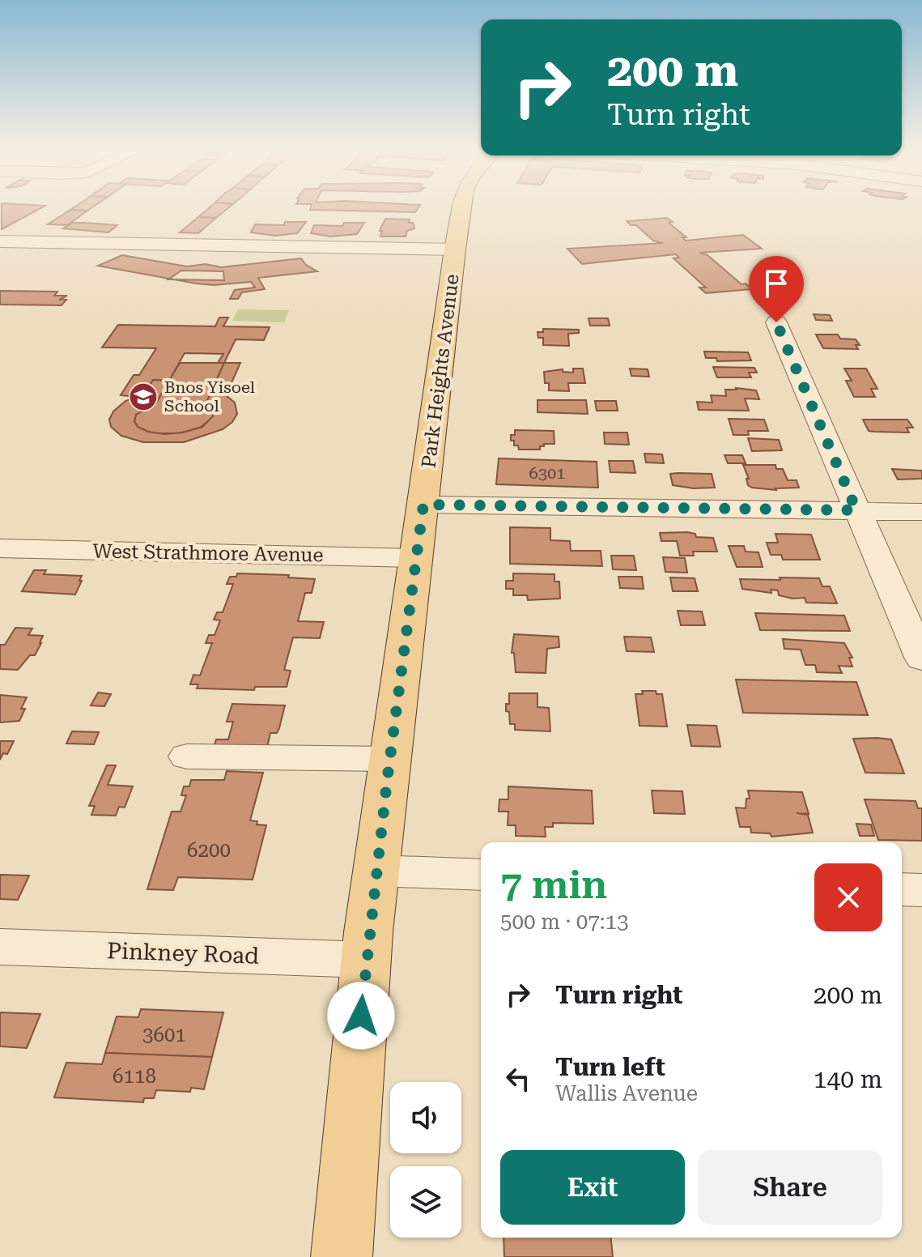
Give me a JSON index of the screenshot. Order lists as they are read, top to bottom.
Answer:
{
  "streets": {
    "main road": ["Park Heights Avenue"],
    "street": ["West Strathmore Avenue", "Pinkney Road"]
  },
  "crossings": [
    ["Park Heights Avenue", "West Strathmore Avenue"],
    ["Park Heights Avenue", "Pinkney Road"]
  ],
  "places": {
    "school or university": ["Bnos Yisoel School"]
  },
  "house_numbers": [
    "6301",
    "6200",
    "3601",
    "6118"
  ],
  "page": {
    "turn": ["200 m", "Turn right"],
    "heading": ["7 min", "500 m · 07:13"],
    "list": [
      {
        "name": "Turn right",
        "value": "200 m"
      },
      {
        "name": "Turn left",
        "note": "Wallis Avenue",
        "value": "140 m"
      }
    ],
    "buttons": ["Exit", "Share"]
  }
}
